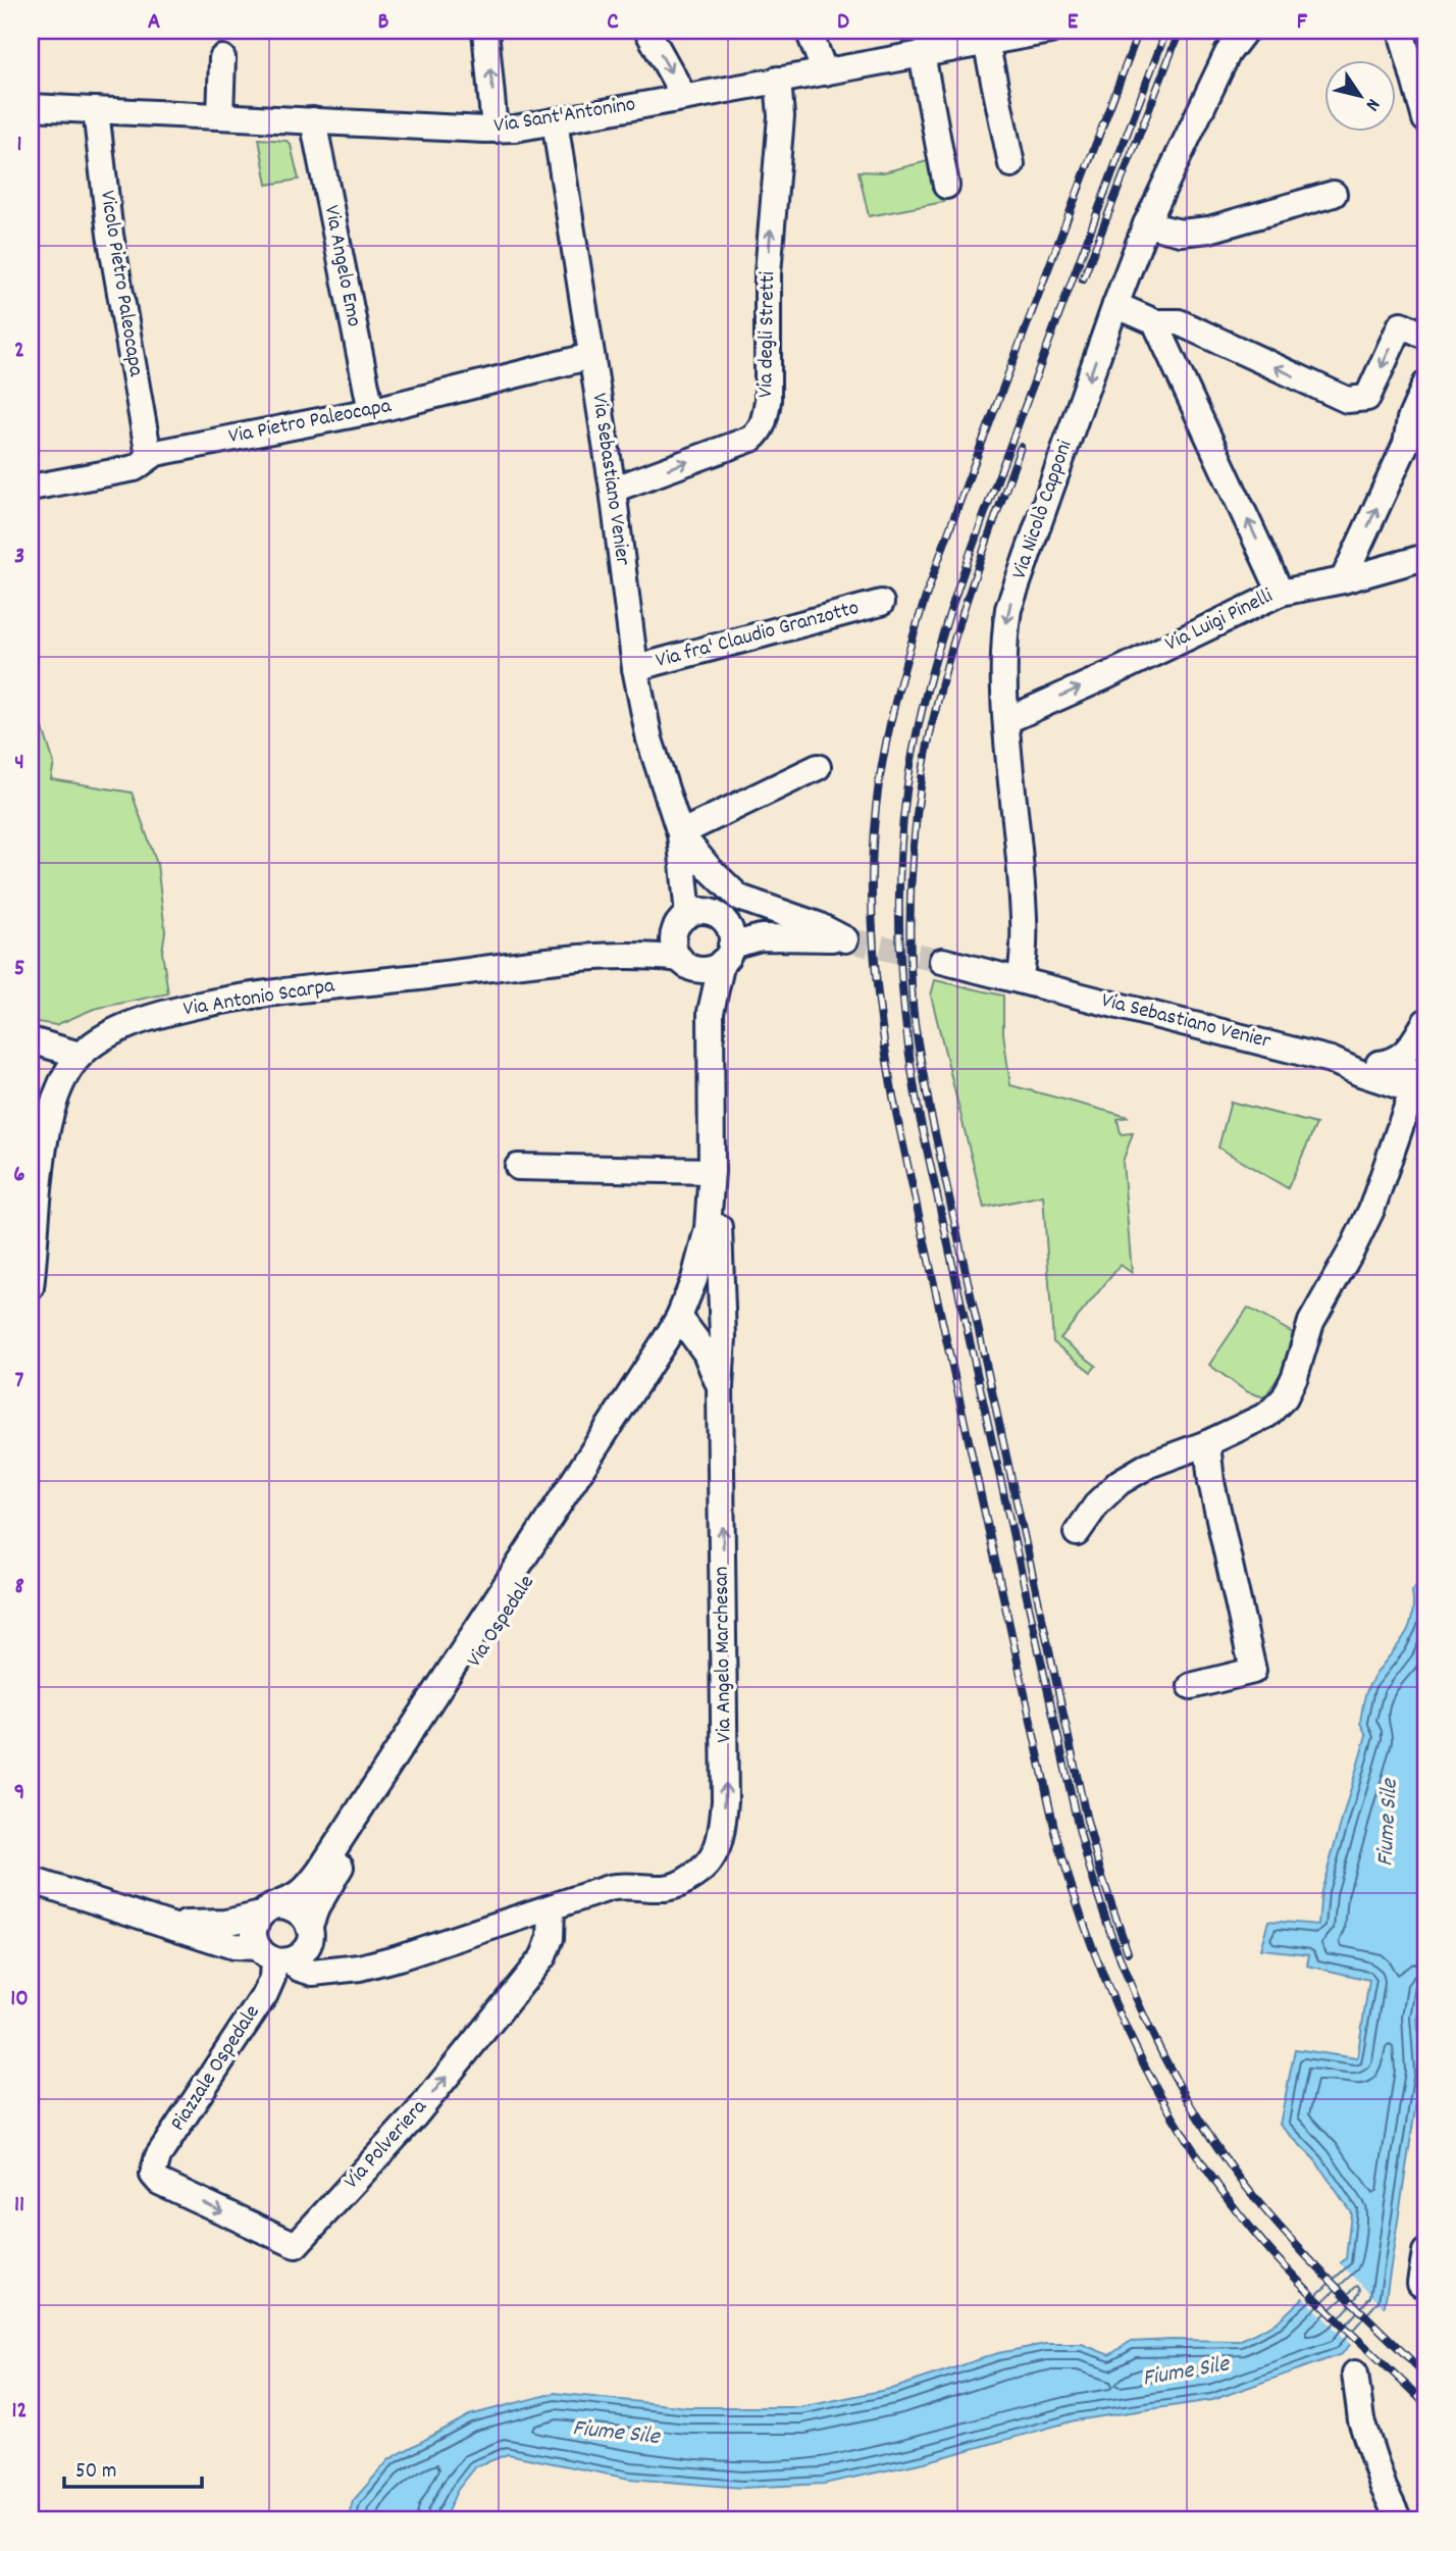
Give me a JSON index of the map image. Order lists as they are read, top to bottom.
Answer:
{
  "streets": {
    "street": [
      "Via Sant'Antonino",
      "Via Angelo Emo",
      "Vicolo Pietro Paleocapa",
      "Via degli Stretti",
      "Via Pietro Paleocapa",
      "Via Sebastiano Venier",
      "Via Nicolò Capponi",
      "Via Luigi Pinelli",
      "Via fra' Claudio Granzotto",
      "Via Antonio Scarpa",
      "Via Ospedale",
      "Via Angelo Marchesan",
      "Piazzale Ospedale",
      "Via Polveriera"
    ]
  },
  "crossings": [
    ["Via Sant'Antonino", "Via Angelo Emo"],
    ["Via Sant'Antonino", "Vicolo Pietro Paleocapa"],
    ["Via Sant'Antonino", "Via degli Stretti"],
    ["Via Sant'Antonino", "Via Sebastiano Venier"],
    ["Via Angelo Emo", "Via Pietro Paleocapa"],
    ["Vicolo Pietro Paleocapa", "Via Pietro Paleocapa"],
    ["Via degli Stretti", "Via Sebastiano Venier"],
    ["Via Pietro Paleocapa", "Via Sebastiano Venier"],
    ["Via Sebastiano Venier", "Via fra' Claudio Granzotto"],
    ["Via Sebastiano Venier", "Via Antonio Scarpa"],
    ["Via Nicolò Capponi", "Via Luigi Pinelli"],
    ["Via Ospedale", "Via Angelo Marchesan"],
    ["Via Ospedale", "Piazzale Ospedale"],
    ["Via Angelo Marchesan", "Via Polveriera"],
    ["Piazzale Ospedale", "Via Polveriera"]
  ],
  "one_way": ["Via degli Stretti", "Via Nicolò Capponi"],
  "water": ["Fiume Sile"],
  "scale_bar": "50 m",
  "north": "bottom right",
  "grid": {
    "columns": [
      "A",
      "B",
      "C",
      "D",
      "E",
      "F"
    ],
    "rows": [
      "1",
      "2",
      "3",
      "4",
      "5",
      "6",
      "7",
      "8",
      "9",
      "10",
      "11",
      "12"
    ]
  }
}
